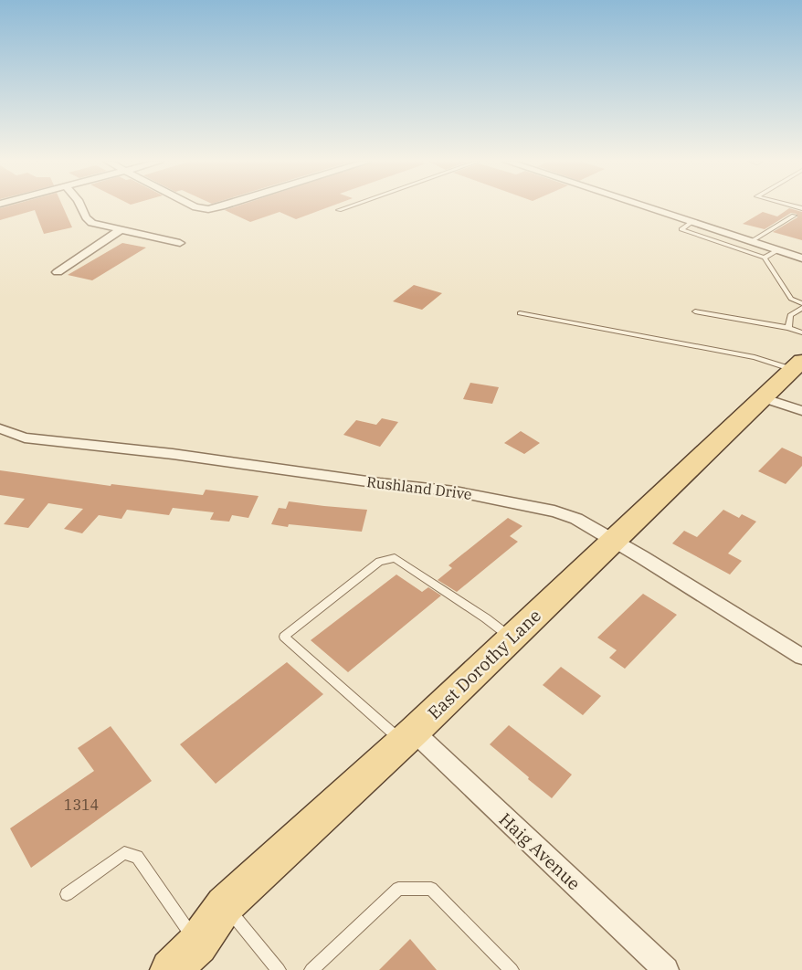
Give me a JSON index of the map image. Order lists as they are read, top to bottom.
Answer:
{
  "streets": {
    "main road": ["East Dorothy Lane"],
    "street": ["Rushland Drive", "Haig Avenue"]
  },
  "crossings": [
    ["Rushland Drive", "East Dorothy Lane"],
    ["East Dorothy Lane", "Haig Avenue"]
  ],
  "house_numbers": ["1314"]
}
